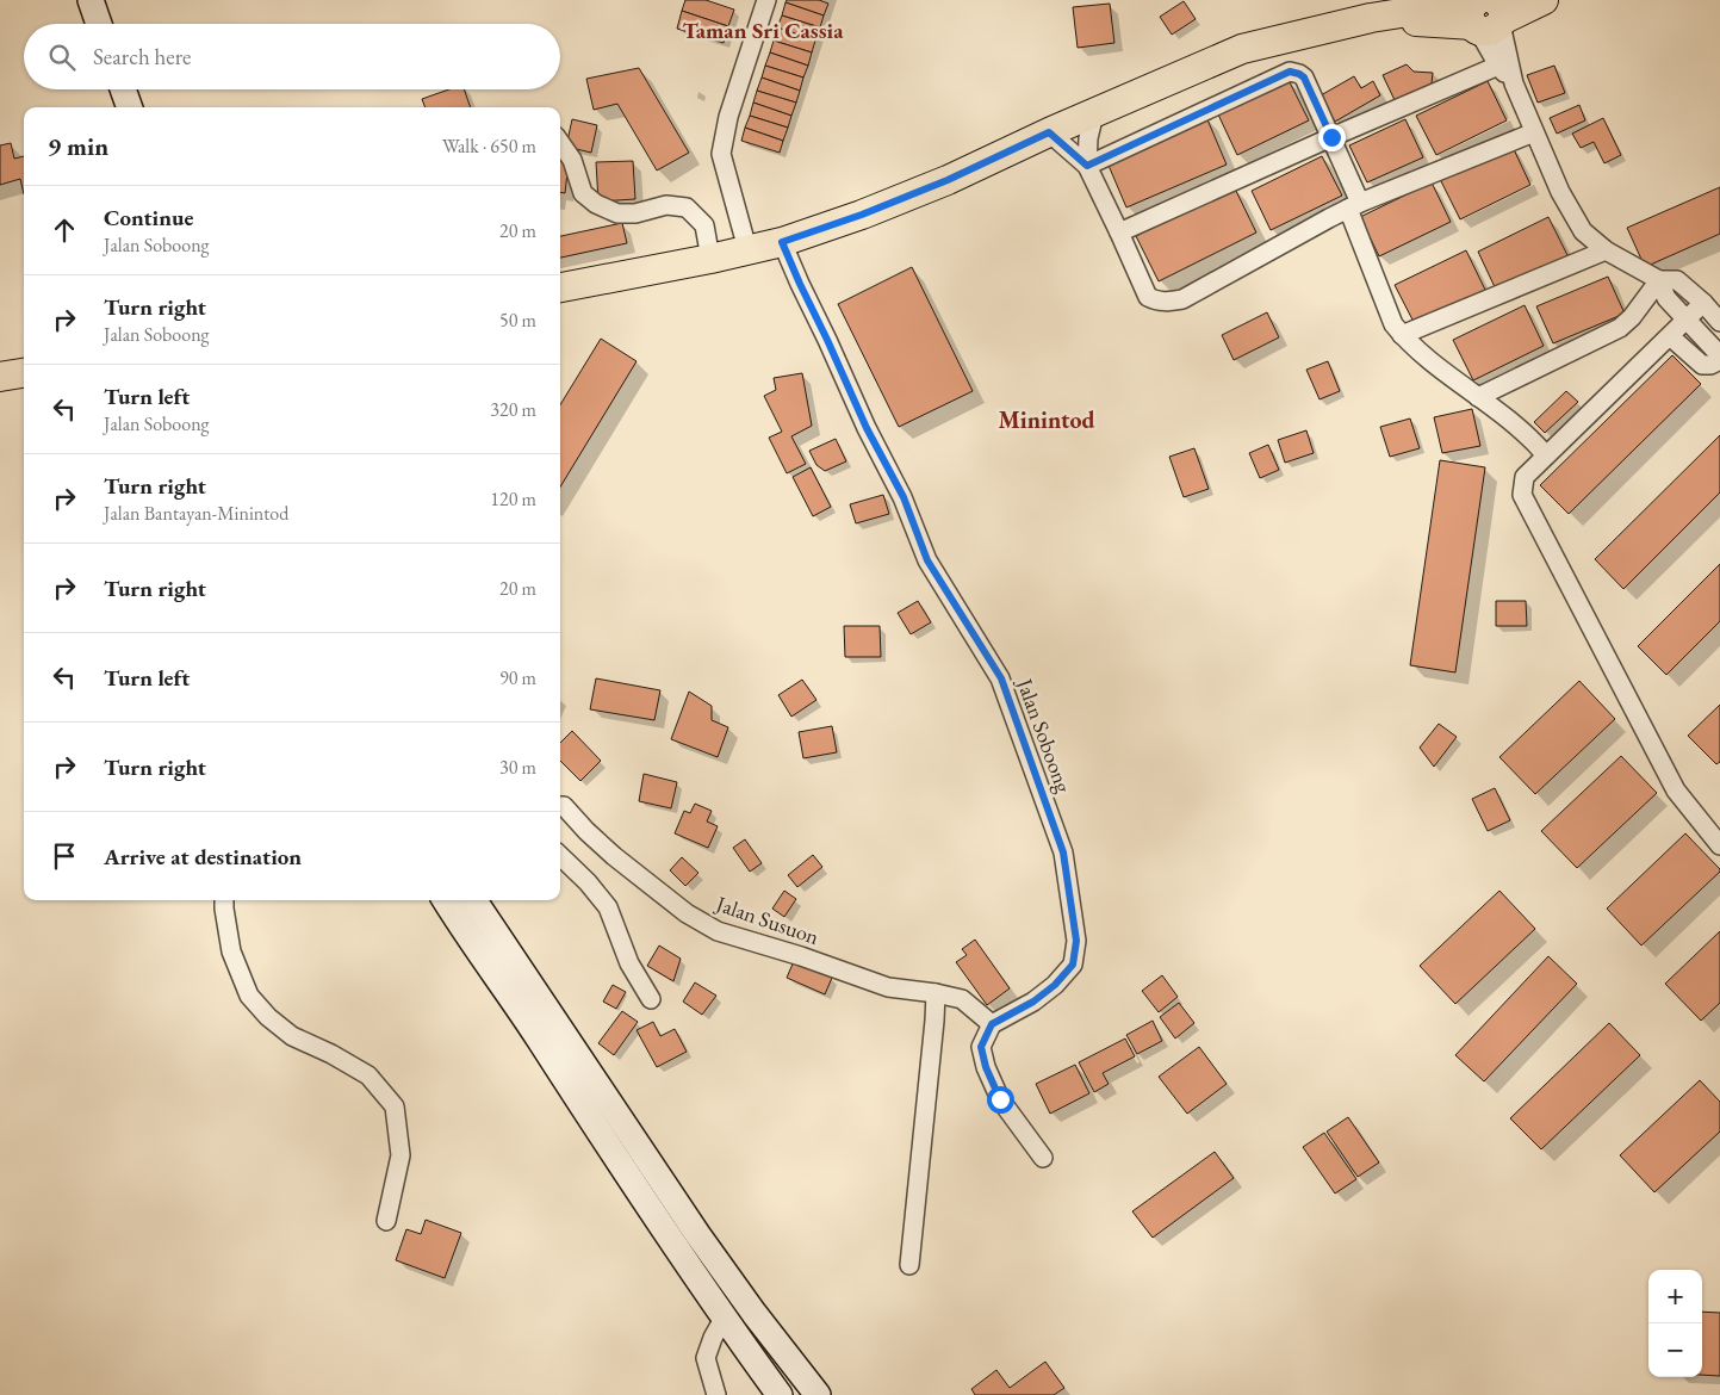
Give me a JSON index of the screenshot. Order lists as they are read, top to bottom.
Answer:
{
  "streets": {
    "street": ["Jalan Soboong", "Jalan Susuon"]
  },
  "crossings": [
    ["Jalan Soboong", "Jalan Susuon"]
  ],
  "districts": ["Taman Sri Cassia", "Minintod"],
  "page": {
    "search": "Search here",
    "heading": ["9 min", "Walk · 650 m"],
    "list": [
      ["Continue", "Jalan Soboong", "20 m"],
      ["Turn right", "Jalan Soboong", "50 m"],
      ["Turn left", "Jalan Soboong", "320 m"],
      ["Turn right", "Jalan Bantayan-Minintod", "120 m"],
      ["Turn right", "20 m"],
      ["Turn left", "90 m"],
      ["Turn right", "30 m"],
      "Arrive at destination"
    ],
    "map_buttons": ["+", "−"]
  }
}
